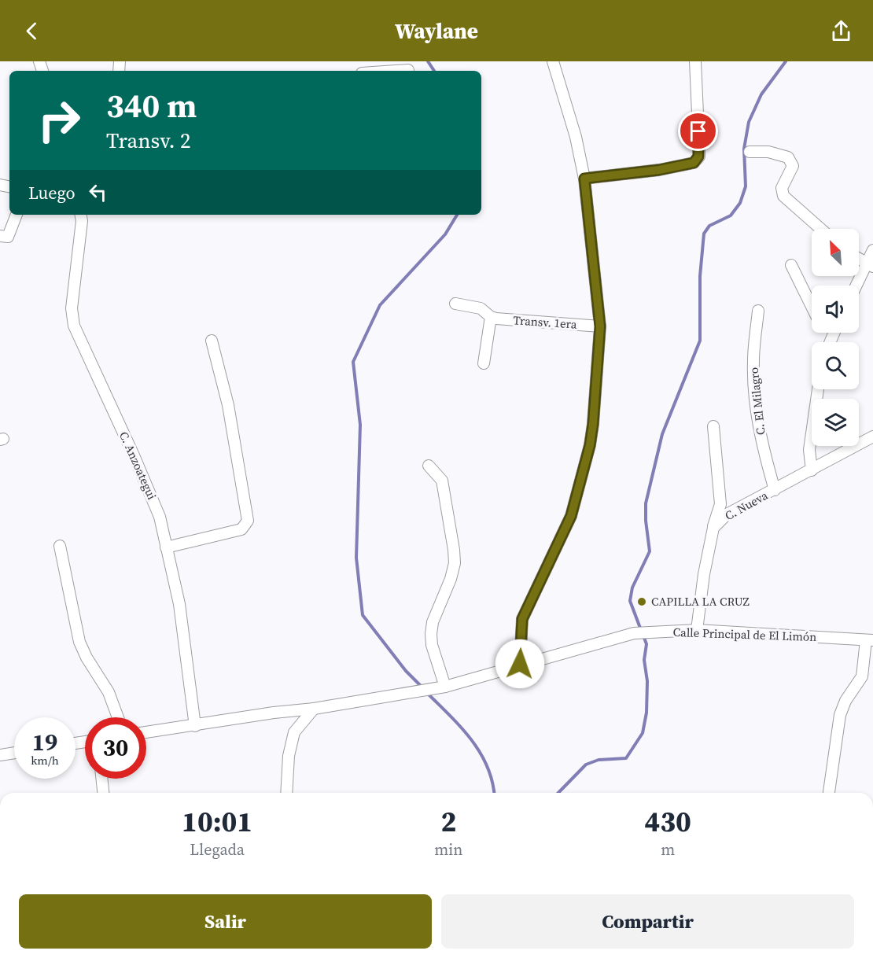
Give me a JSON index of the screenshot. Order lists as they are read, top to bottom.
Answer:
{
  "streets": {
    "street": [
      "Transv. 1era",
      "C. El Milagro",
      "C. Anzoategui",
      "C. Nueva",
      "Calle Principal de El Limón"
    ]
  },
  "crossings": [
    ["C. El Milagro", "C. Nueva"],
    ["C. Anzoategui", "Calle Principal de El Limón"],
    ["C. Nueva", "Calle Principal de El Limón"]
  ],
  "places": ["CAPILLA LA CRUZ"],
  "north": "top left",
  "page": {
    "header": "Waylane",
    "turn": ["340 m", "Transv. 2"],
    "then": "Luego",
    "speed": "19 km/h",
    "limit": "30",
    "eta": [
      "10:01",
      "Llegada",
      "2",
      "min",
      "430",
      "m"
    ],
    "buttons": ["Salir", "Compartir"]
  }
}
